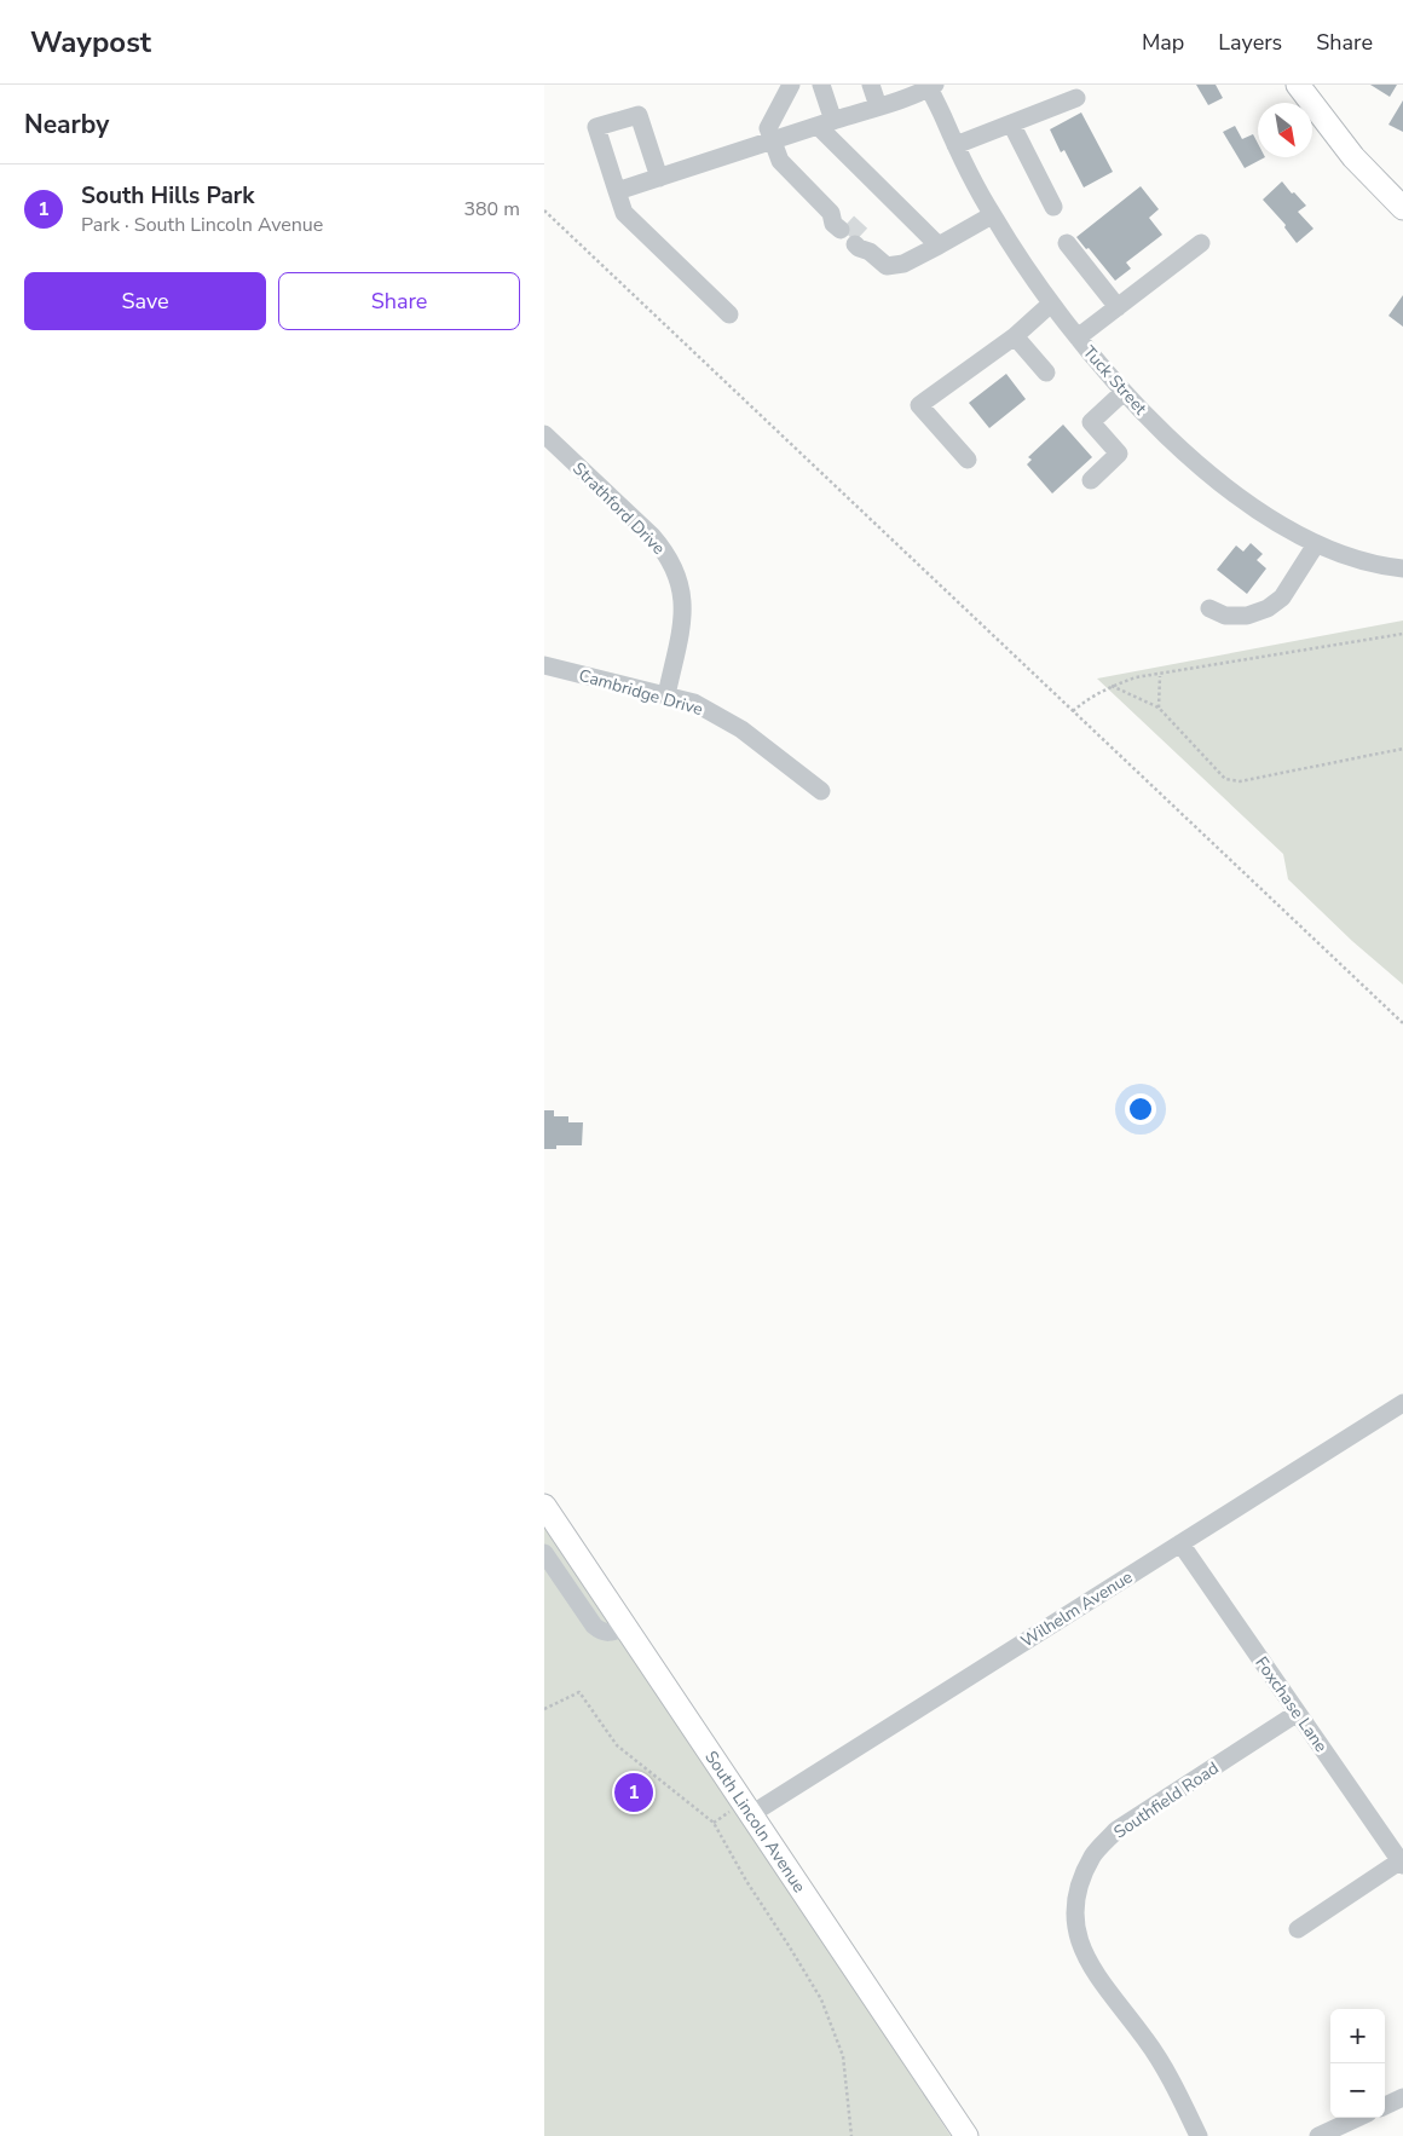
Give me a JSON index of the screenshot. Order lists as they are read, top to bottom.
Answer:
{
  "streets": {
    "main road": ["South Lincoln Avenue"],
    "street": [
      "Tuck Street",
      "Strathford Drive",
      "Cambridge Drive",
      "Wilhelm Avenue",
      "Foxchase Lane",
      "Southfield Road"
    ]
  },
  "crossings": [
    ["Strathford Drive", "Cambridge Drive"],
    ["Wilhelm Avenue", "Foxchase Lane"],
    ["Wilhelm Avenue", "South Lincoln Avenue"],
    ["Foxchase Lane", "Southfield Road"]
  ],
  "north": "bottom right",
  "page": {
    "header": "Waypost",
    "nav": ["Map", "Layers", "Share"],
    "heading": "Nearby",
    "list": [
      {
        "mark": "1",
        "name": "South Hills Park",
        "note": "Park · South Lincoln Avenue",
        "value": "380 m"
      }
    ],
    "buttons": ["Save", "Share"],
    "pins": "1",
    "map_buttons": ["+", "−"]
  }
}
